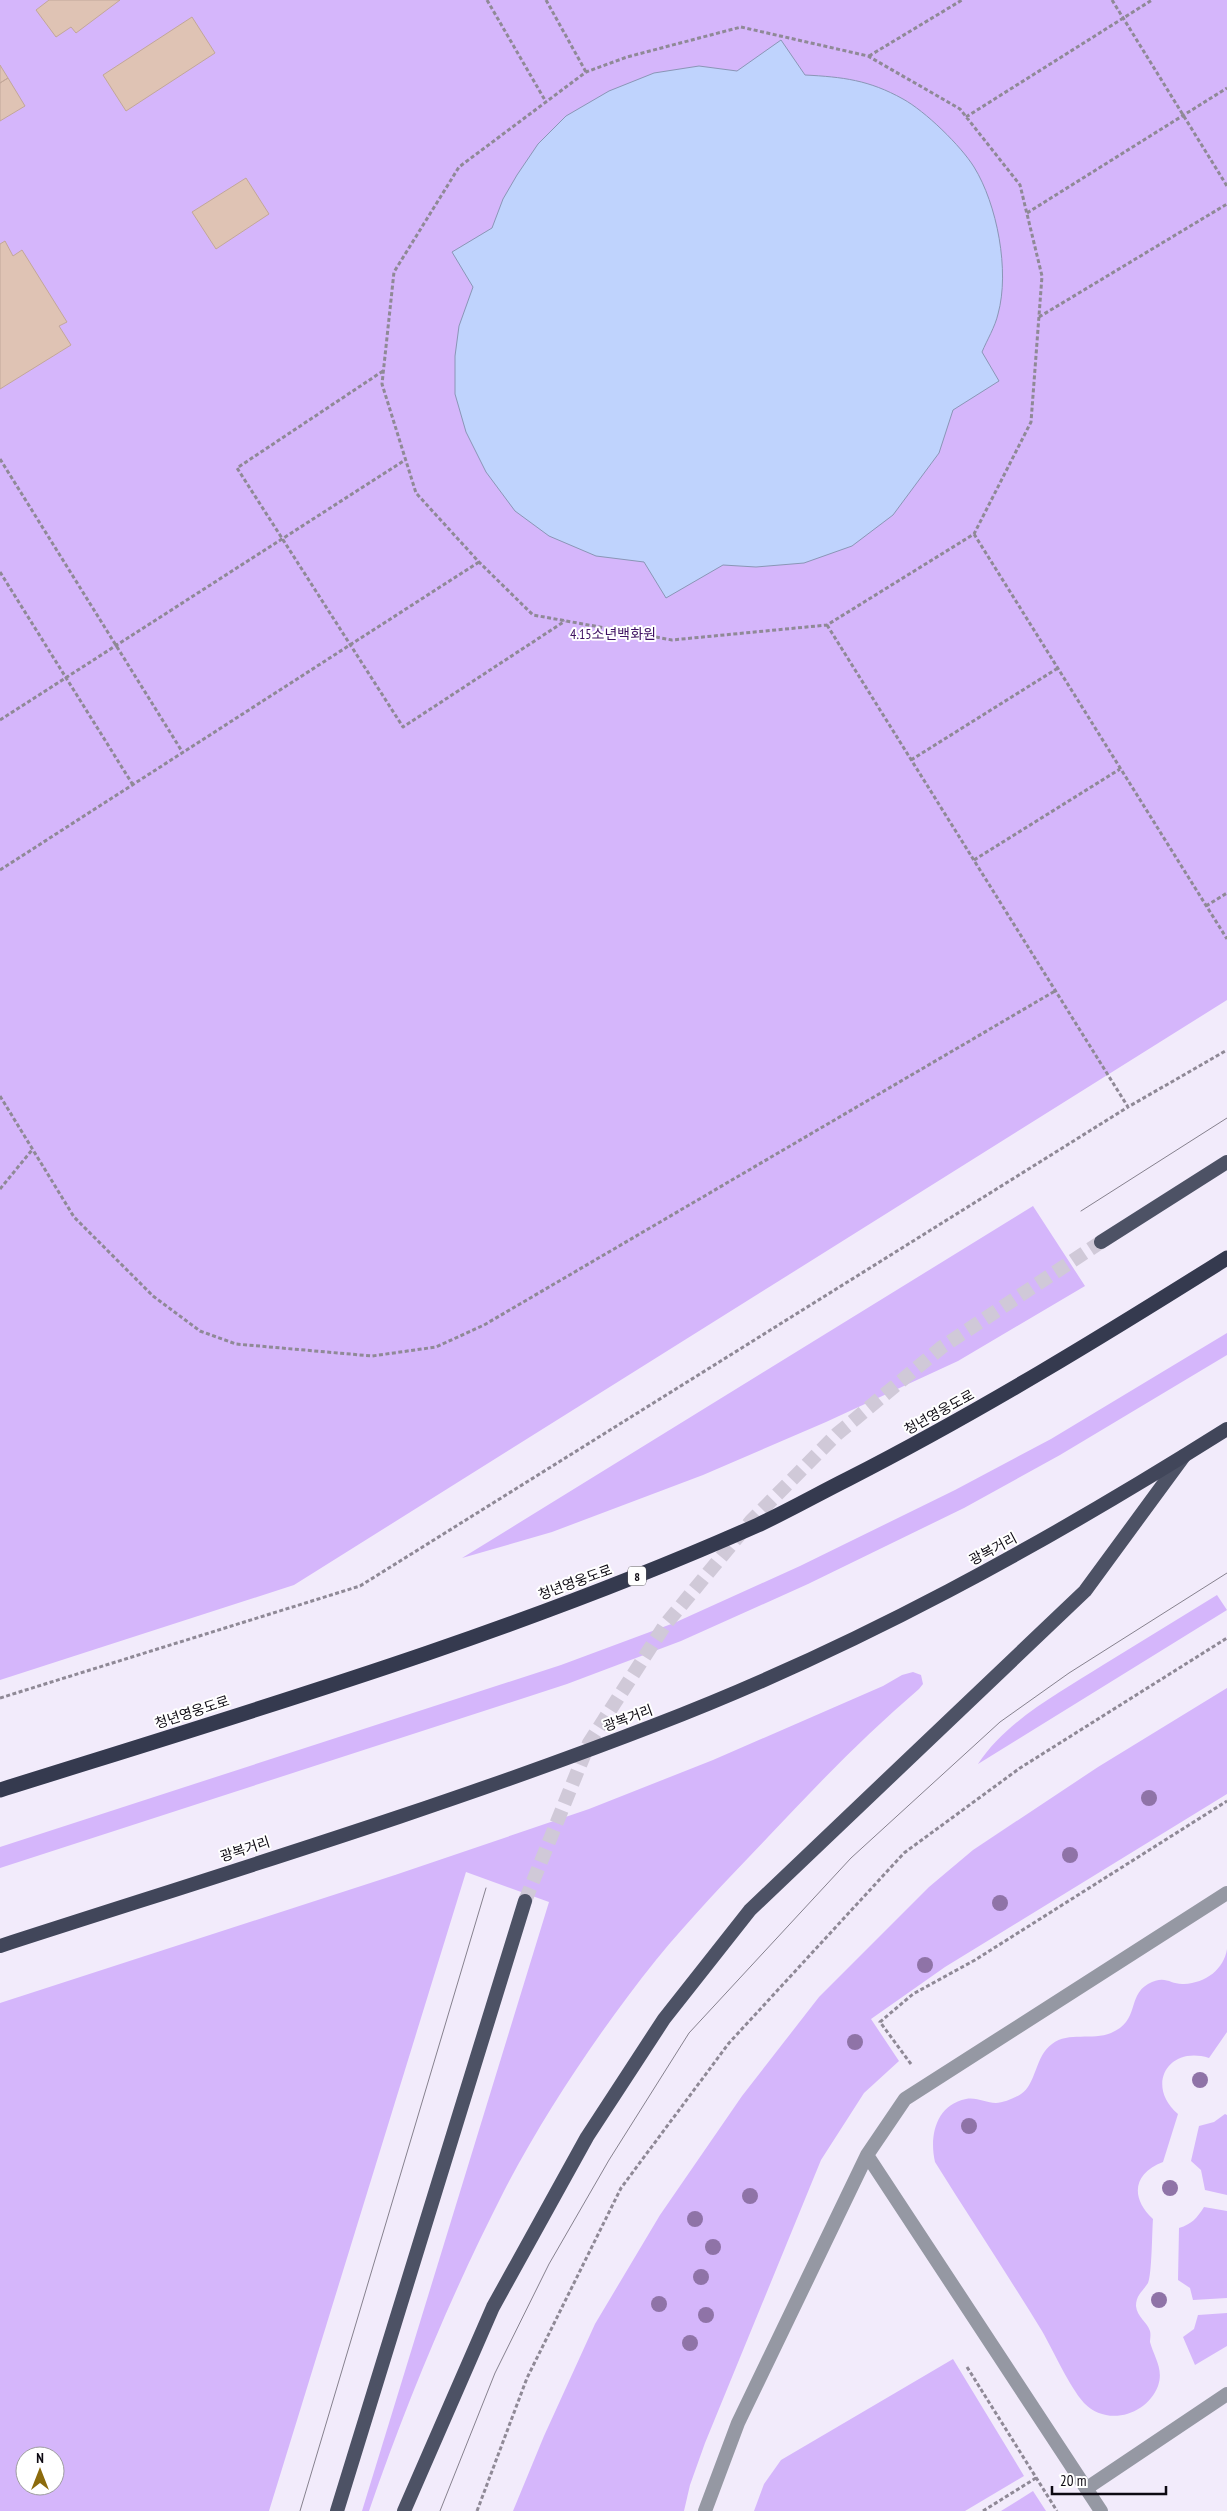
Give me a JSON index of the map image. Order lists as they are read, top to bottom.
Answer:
{
  "streets": {
    "highway": ["청년영웅도로", "광복거리", "8"]
  },
  "parks": ["4.15소년백화원"],
  "scale_bar": "20 m",
  "north": "top"
}
